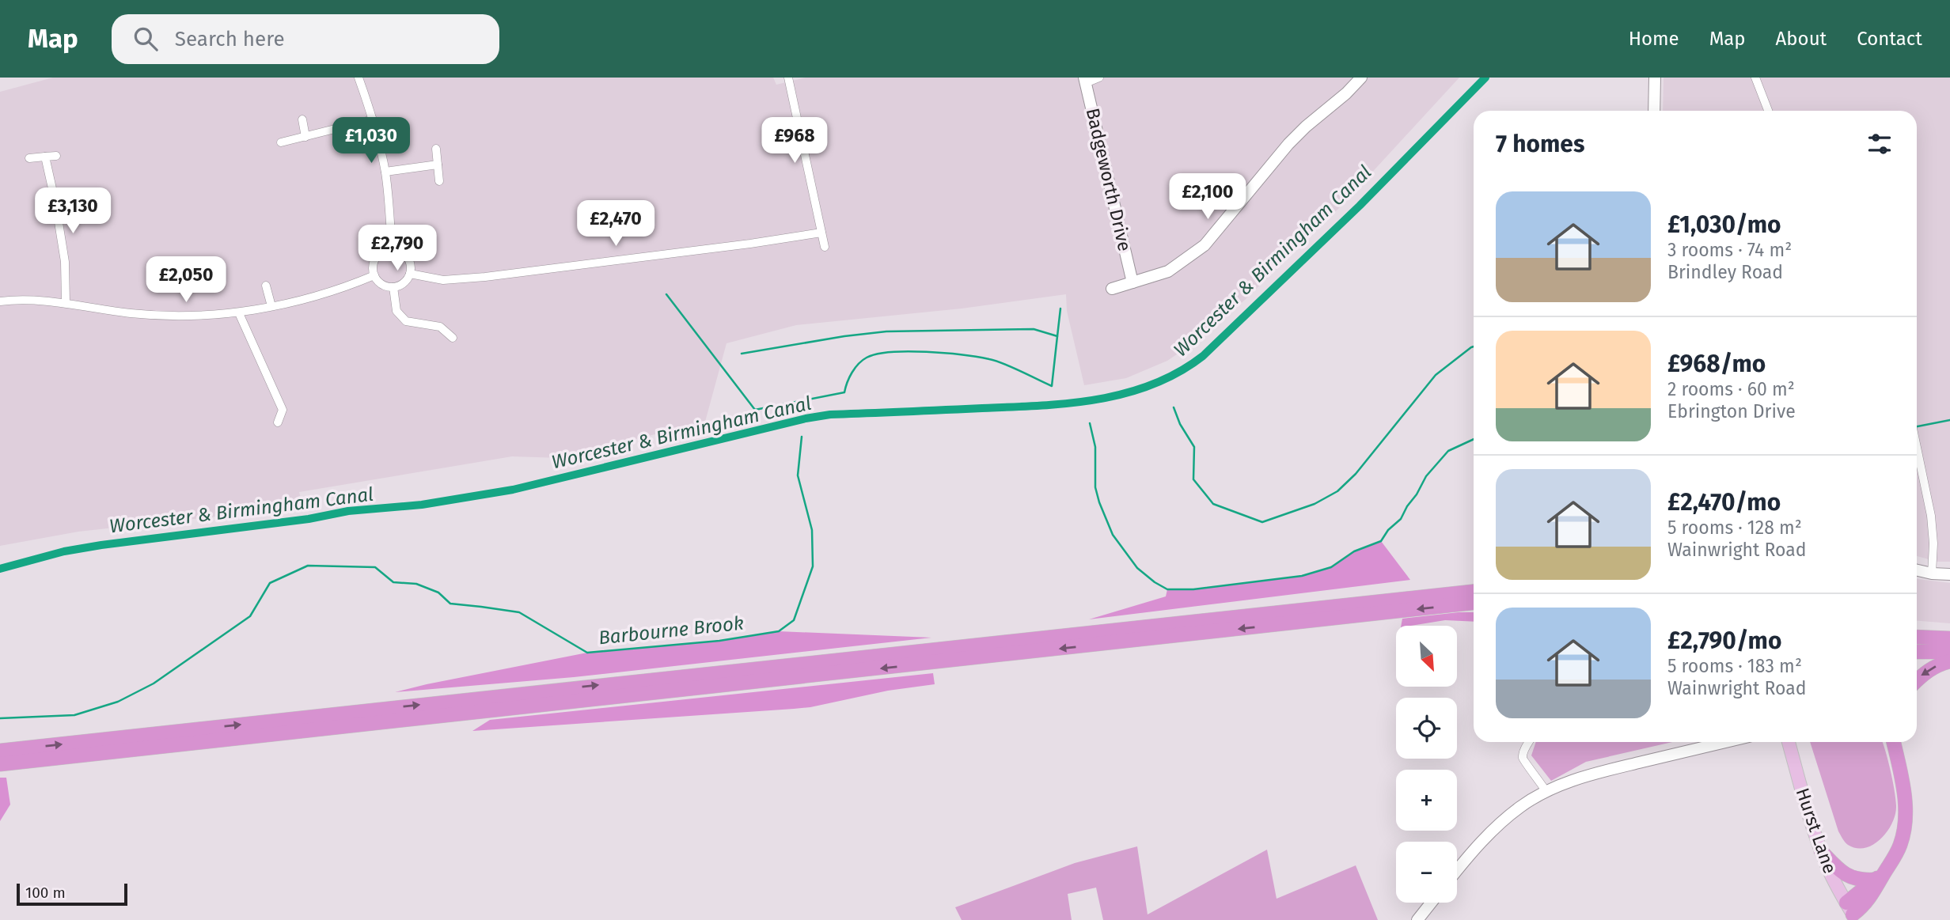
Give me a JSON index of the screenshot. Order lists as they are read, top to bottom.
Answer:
{
  "streets": {
    "main road": ["Hurst Lane"],
    "street": ["Badgeworth Drive"]
  },
  "water": ["Worcester & Birmingham Canal", "Barbourne Brook"],
  "scale_bar": "100 m",
  "north": "bottom right",
  "page": {
    "header": "Map",
    "search": "Search here",
    "nav": [
      "Home",
      "Map",
      "About",
      "Contact"
    ],
    "heading": "7 homes",
    "price": [
      "£1,030",
      "£968",
      "£2,100",
      "£3,130",
      "£2,470",
      "£2,790",
      "£2,050"
    ],
    "list": [
      {
        "name": "£1,030/mo",
        "note": "3 rooms · 74 m² · Brindley Road"
      },
      {
        "name": "£968/mo",
        "note": "2 rooms · 60 m² · Ebrington Drive"
      },
      {
        "name": "£2,470/mo",
        "note": "5 rooms · 128 m² · Wainwright Road"
      },
      {
        "name": "£2,790/mo",
        "note": "5 rooms · 183 m² · Wainwright Road"
      }
    ],
    "map_buttons": ["+", "−"],
    "scale": "100 m"
  }
}
